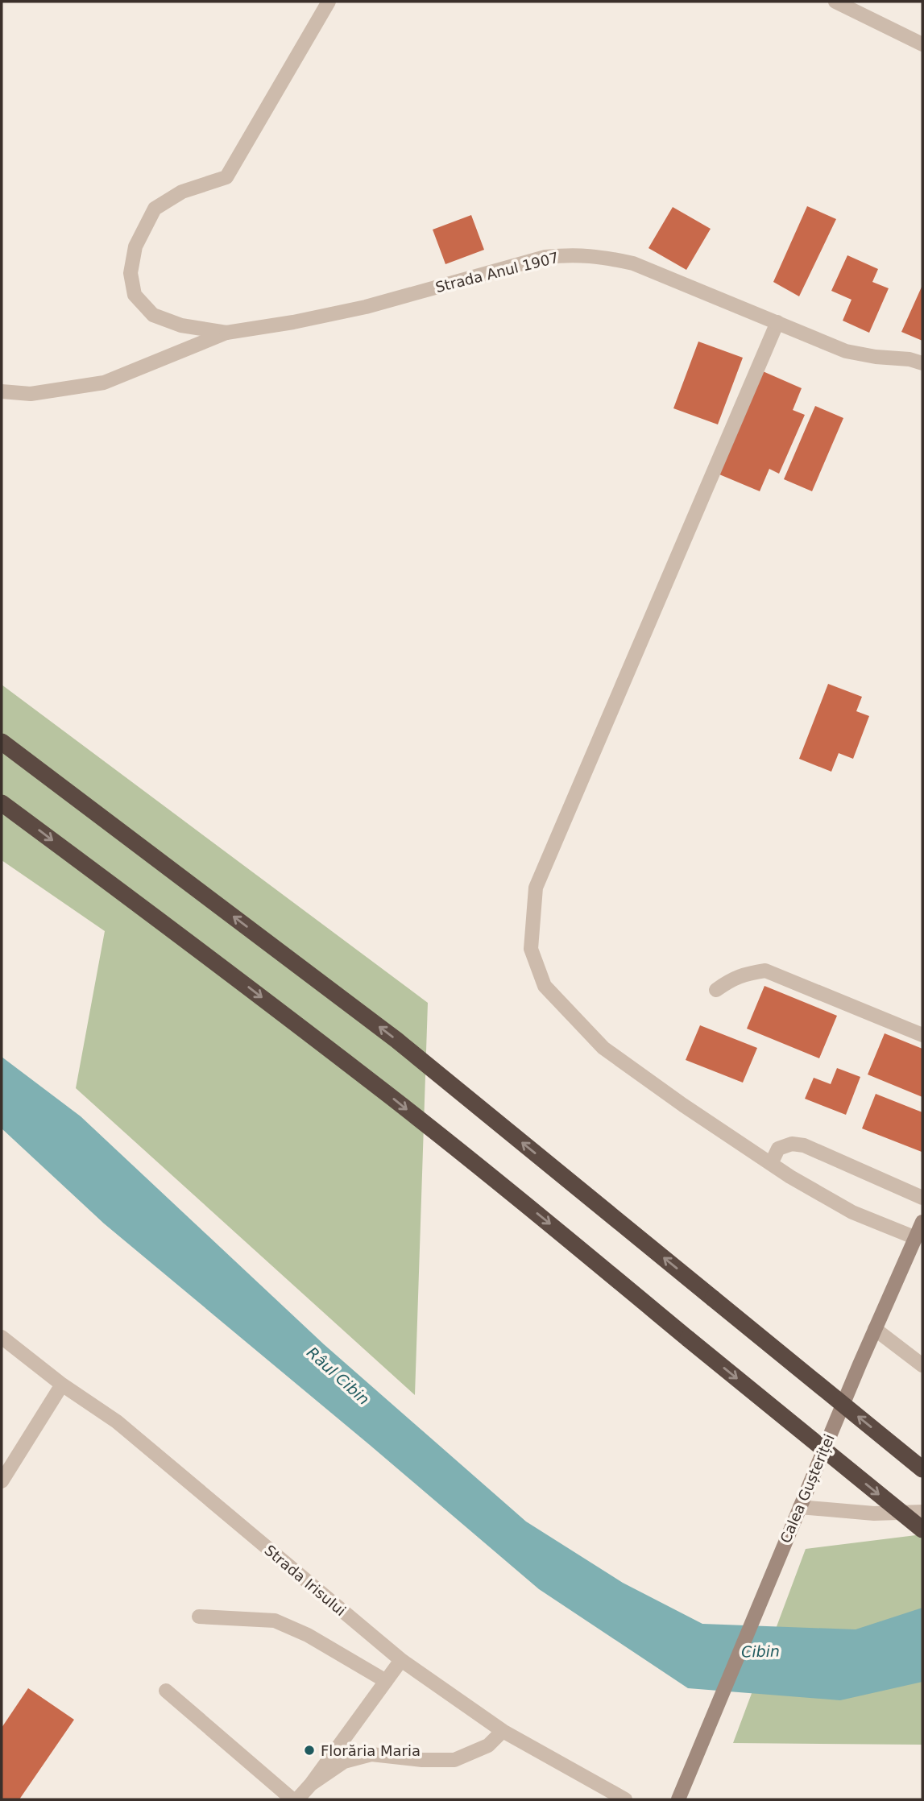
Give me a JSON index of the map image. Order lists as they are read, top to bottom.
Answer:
{
  "streets": {
    "main road": ["Calea Gușteriței"],
    "street": ["Strada Anul 1907", "Strada Irisului"]
  },
  "water": ["Râul Cibin", "Cibin"],
  "places": ["Florăria Maria"]
}
